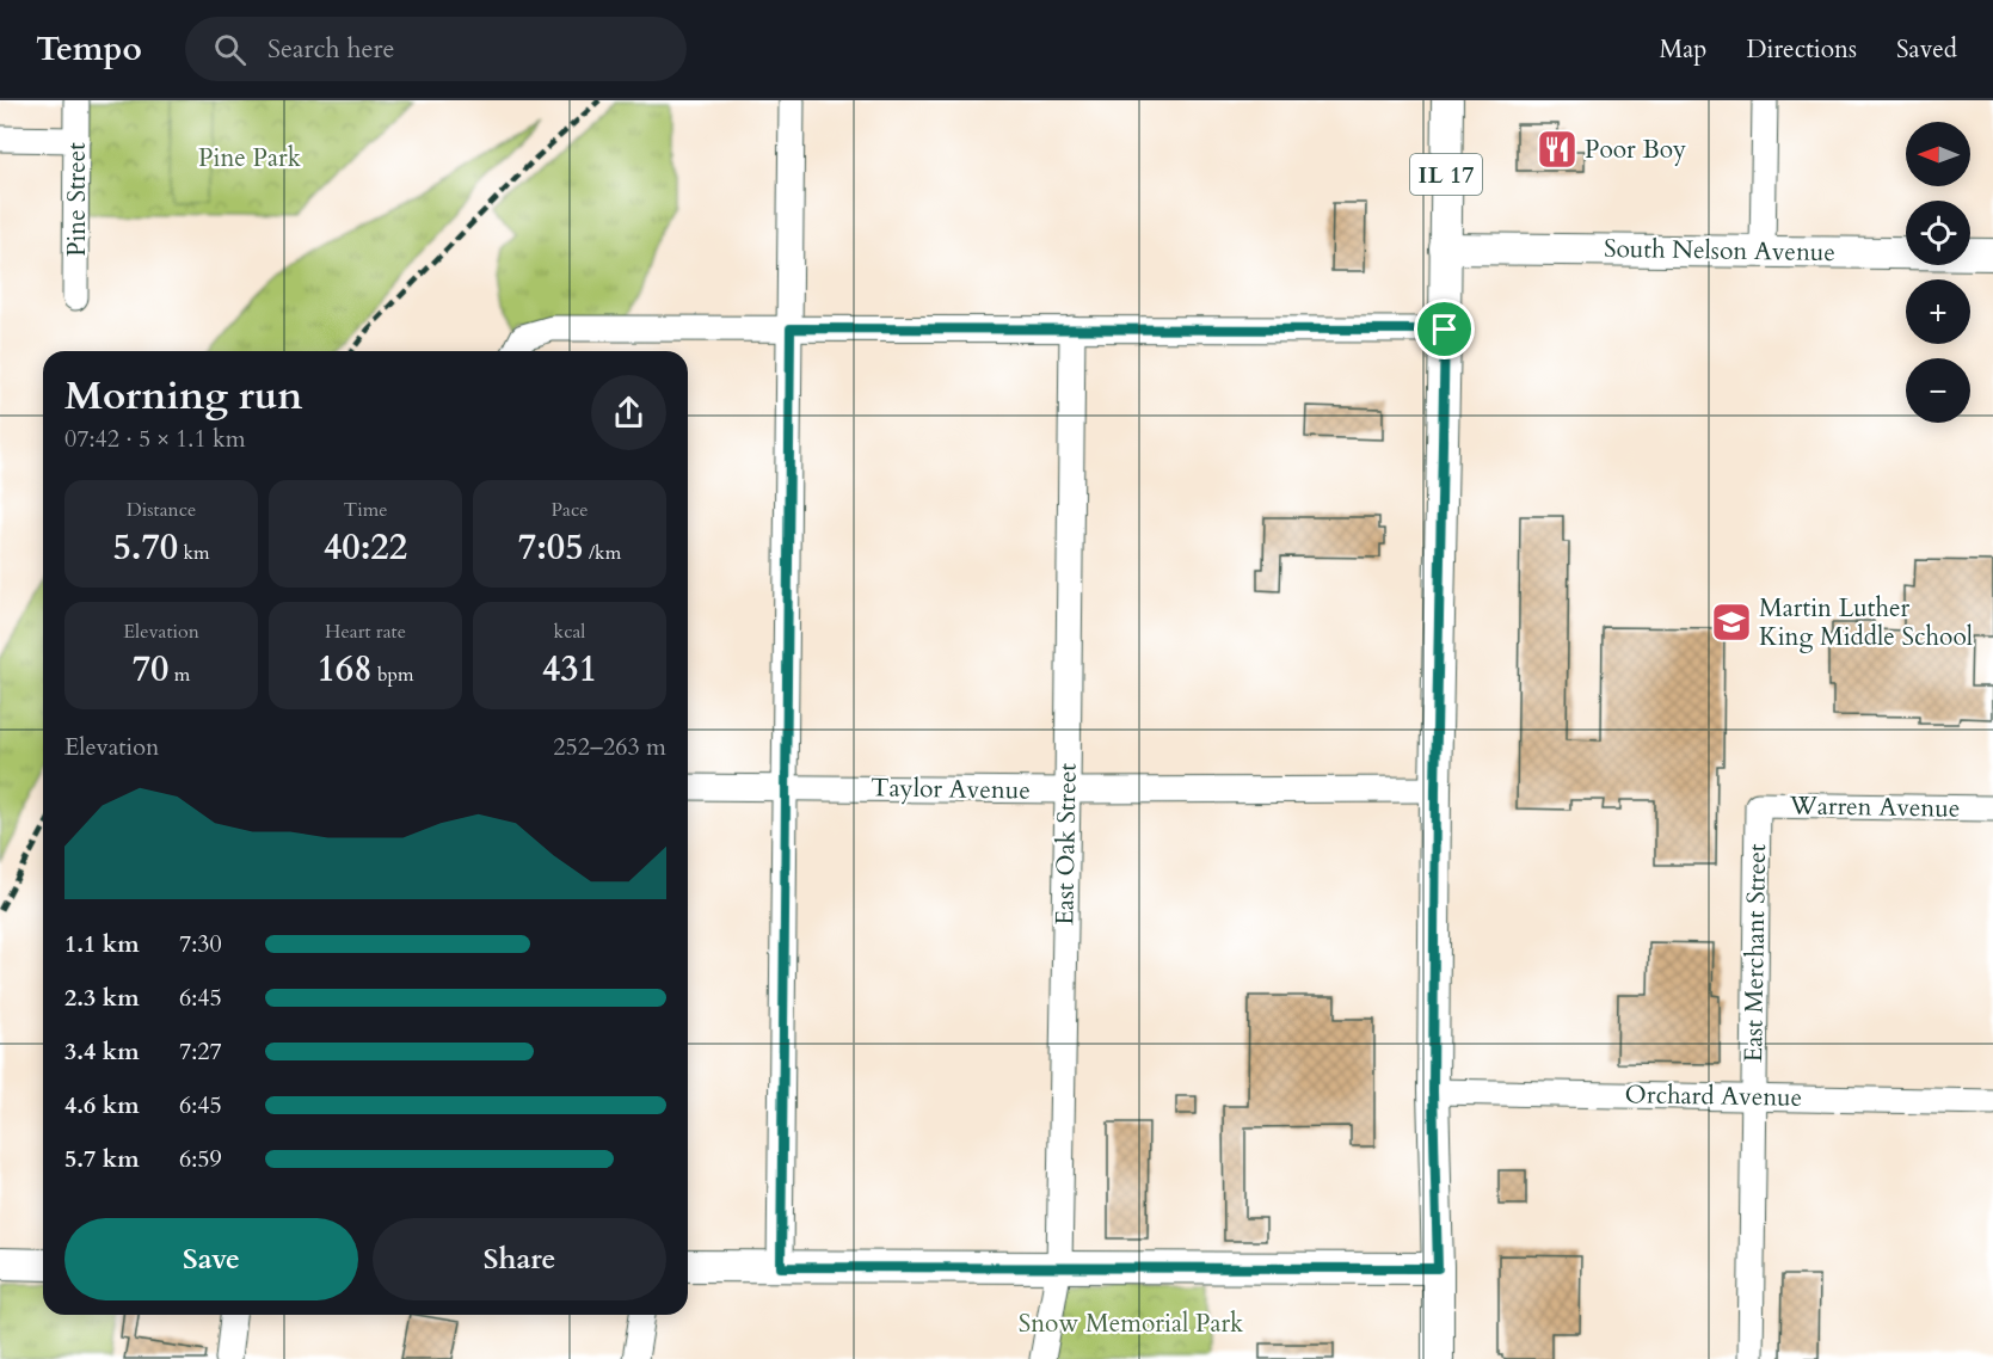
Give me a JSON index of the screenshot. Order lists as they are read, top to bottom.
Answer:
{
  "streets": {
    "main road": ["IL 17", "South Nelson Avenue"],
    "street": [
      "Pine Street",
      "Taylor Avenue",
      "Warren Avenue",
      "East Oak Street",
      "East Merchant Street",
      "Orchard Avenue"
    ]
  },
  "crossings": [
    ["IL 17", "South Nelson Avenue"],
    ["IL 17", "Taylor Avenue"],
    ["IL 17", "Orchard Avenue"],
    ["Taylor Avenue", "East Oak Street"],
    ["Warren Avenue", "East Merchant Street"],
    ["East Merchant Street", "Orchard Avenue"]
  ],
  "parks": ["Pine Park", "Snow Memorial Park"],
  "places": {
    "restaurant": ["Poor Boy"],
    "school or university": ["Martin Luther King Middle School"]
  },
  "north": "left",
  "page": {
    "header": "Tempo",
    "search": "Search here",
    "nav": ["Map", "Directions", "Saved"],
    "map_buttons": ["+", "−"],
    "heading": ["Morning run", "07:42 · 5 × 1.1 km"],
    "stats": [
      ["Distance", "5.70 km"],
      ["Time", "40:22"],
      ["Pace", "7:05 /km"],
      ["Elevation", "70 m"],
      ["Heart rate", "168 bpm"],
      ["kcal", "431"]
    ],
    "chart": ["Elevation", "252–263 m"],
    "list": [
      {
        "name": "1.1 km",
        "note": "7:30"
      },
      {
        "name": "2.3 km",
        "note": "6:45"
      },
      {
        "name": "3.4 km",
        "note": "7:27"
      },
      {
        "name": "4.6 km",
        "note": "6:45"
      },
      {
        "name": "5.7 km",
        "note": "6:59"
      }
    ],
    "buttons": ["Save", "Share"]
  }
}
